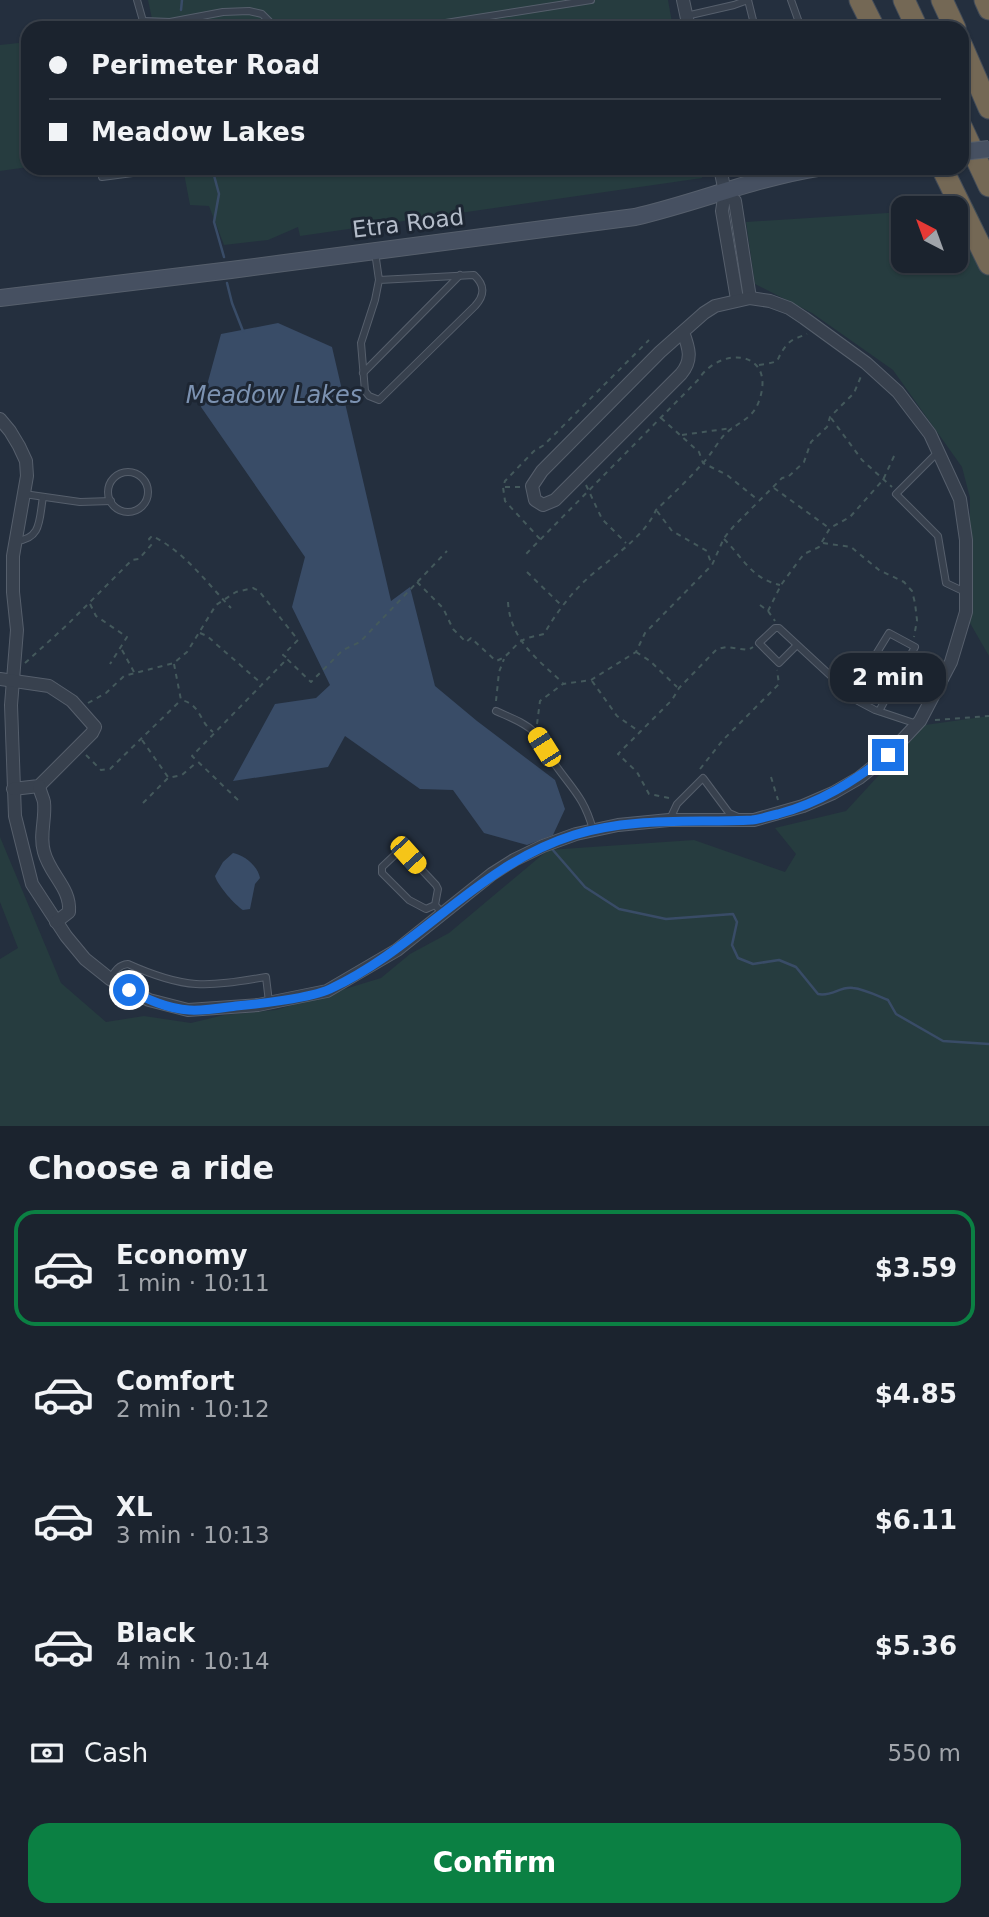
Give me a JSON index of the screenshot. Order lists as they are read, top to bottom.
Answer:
{
  "streets": {
    "main road": ["Etra Road"]
  },
  "water": ["Meadow Lakes"],
  "north": "top left",
  "page": {
    "banner": ["Perimeter Road", "Meadow Lakes"],
    "bubble": "2 min",
    "heading": "Choose a ride",
    "list": [
      {
        "name": "Economy",
        "note": "1 min · 10:11",
        "value": "$3.59"
      },
      {
        "name": "Comfort",
        "note": "2 min · 10:12",
        "value": "$4.85"
      },
      {
        "name": "XL",
        "note": "3 min · 10:13",
        "value": "$6.11"
      },
      {
        "name": "Black",
        "note": "4 min · 10:14",
        "value": "$5.36"
      }
    ],
    "pay": ["Cash", "550 m"],
    "buttons": "Confirm"
  }
}
